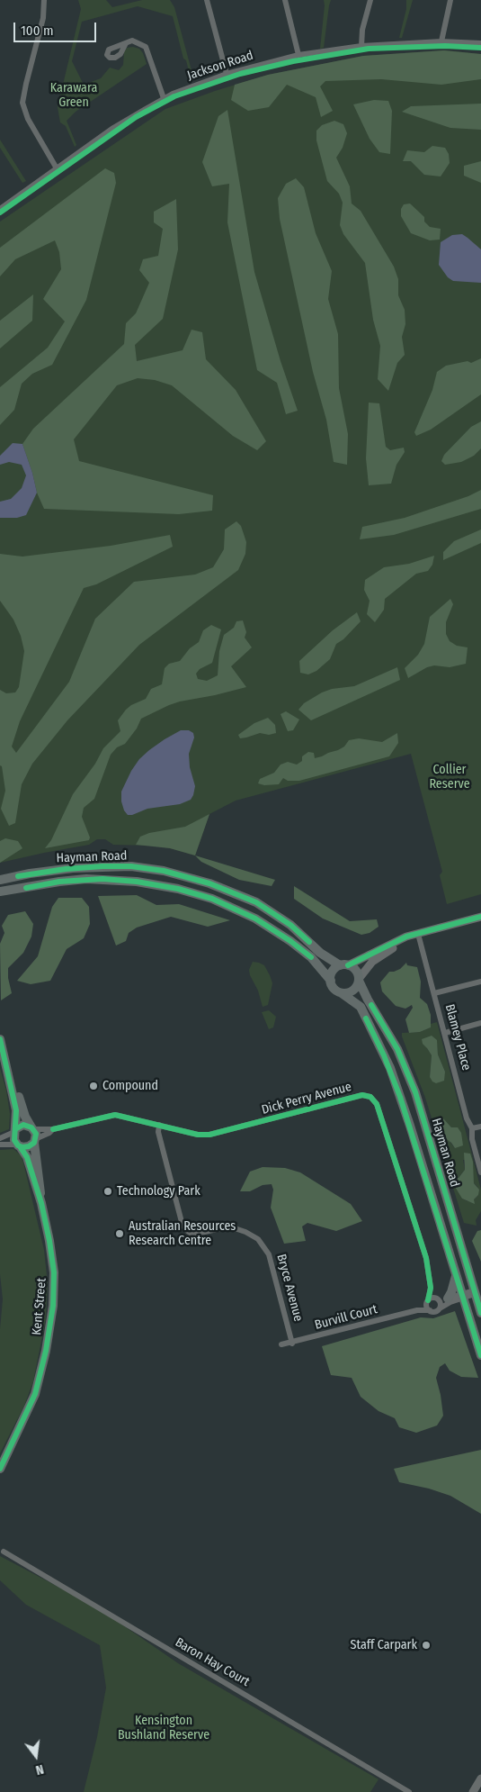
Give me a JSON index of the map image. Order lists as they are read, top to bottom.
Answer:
{
  "streets": {
    "main road": ["Hayman Road", "Kent Street"],
    "street": [
      "Jackson Road",
      "Blamey Place",
      "Dick Perry Avenue",
      "Bryce Avenue",
      "Burvill Court",
      "Baron Hay Court"
    ]
  },
  "crossings": [
    ["Dick Perry Avenue", "Bryce Avenue"],
    ["Dick Perry Avenue", "Kent Street"],
    ["Dick Perry Avenue", "Burvill Court"],
    ["Bryce Avenue", "Burvill Court"]
  ],
  "parks": ["Karawara Green", "Collier Reserve", "Kensington Bushland Reserve"],
  "places": [
    "Compound",
    "Technology Park",
    "Australian Resources Research Centre",
    "Staff Carpark"
  ],
  "scale_bar": "100 m",
  "north": "bottom"
}
